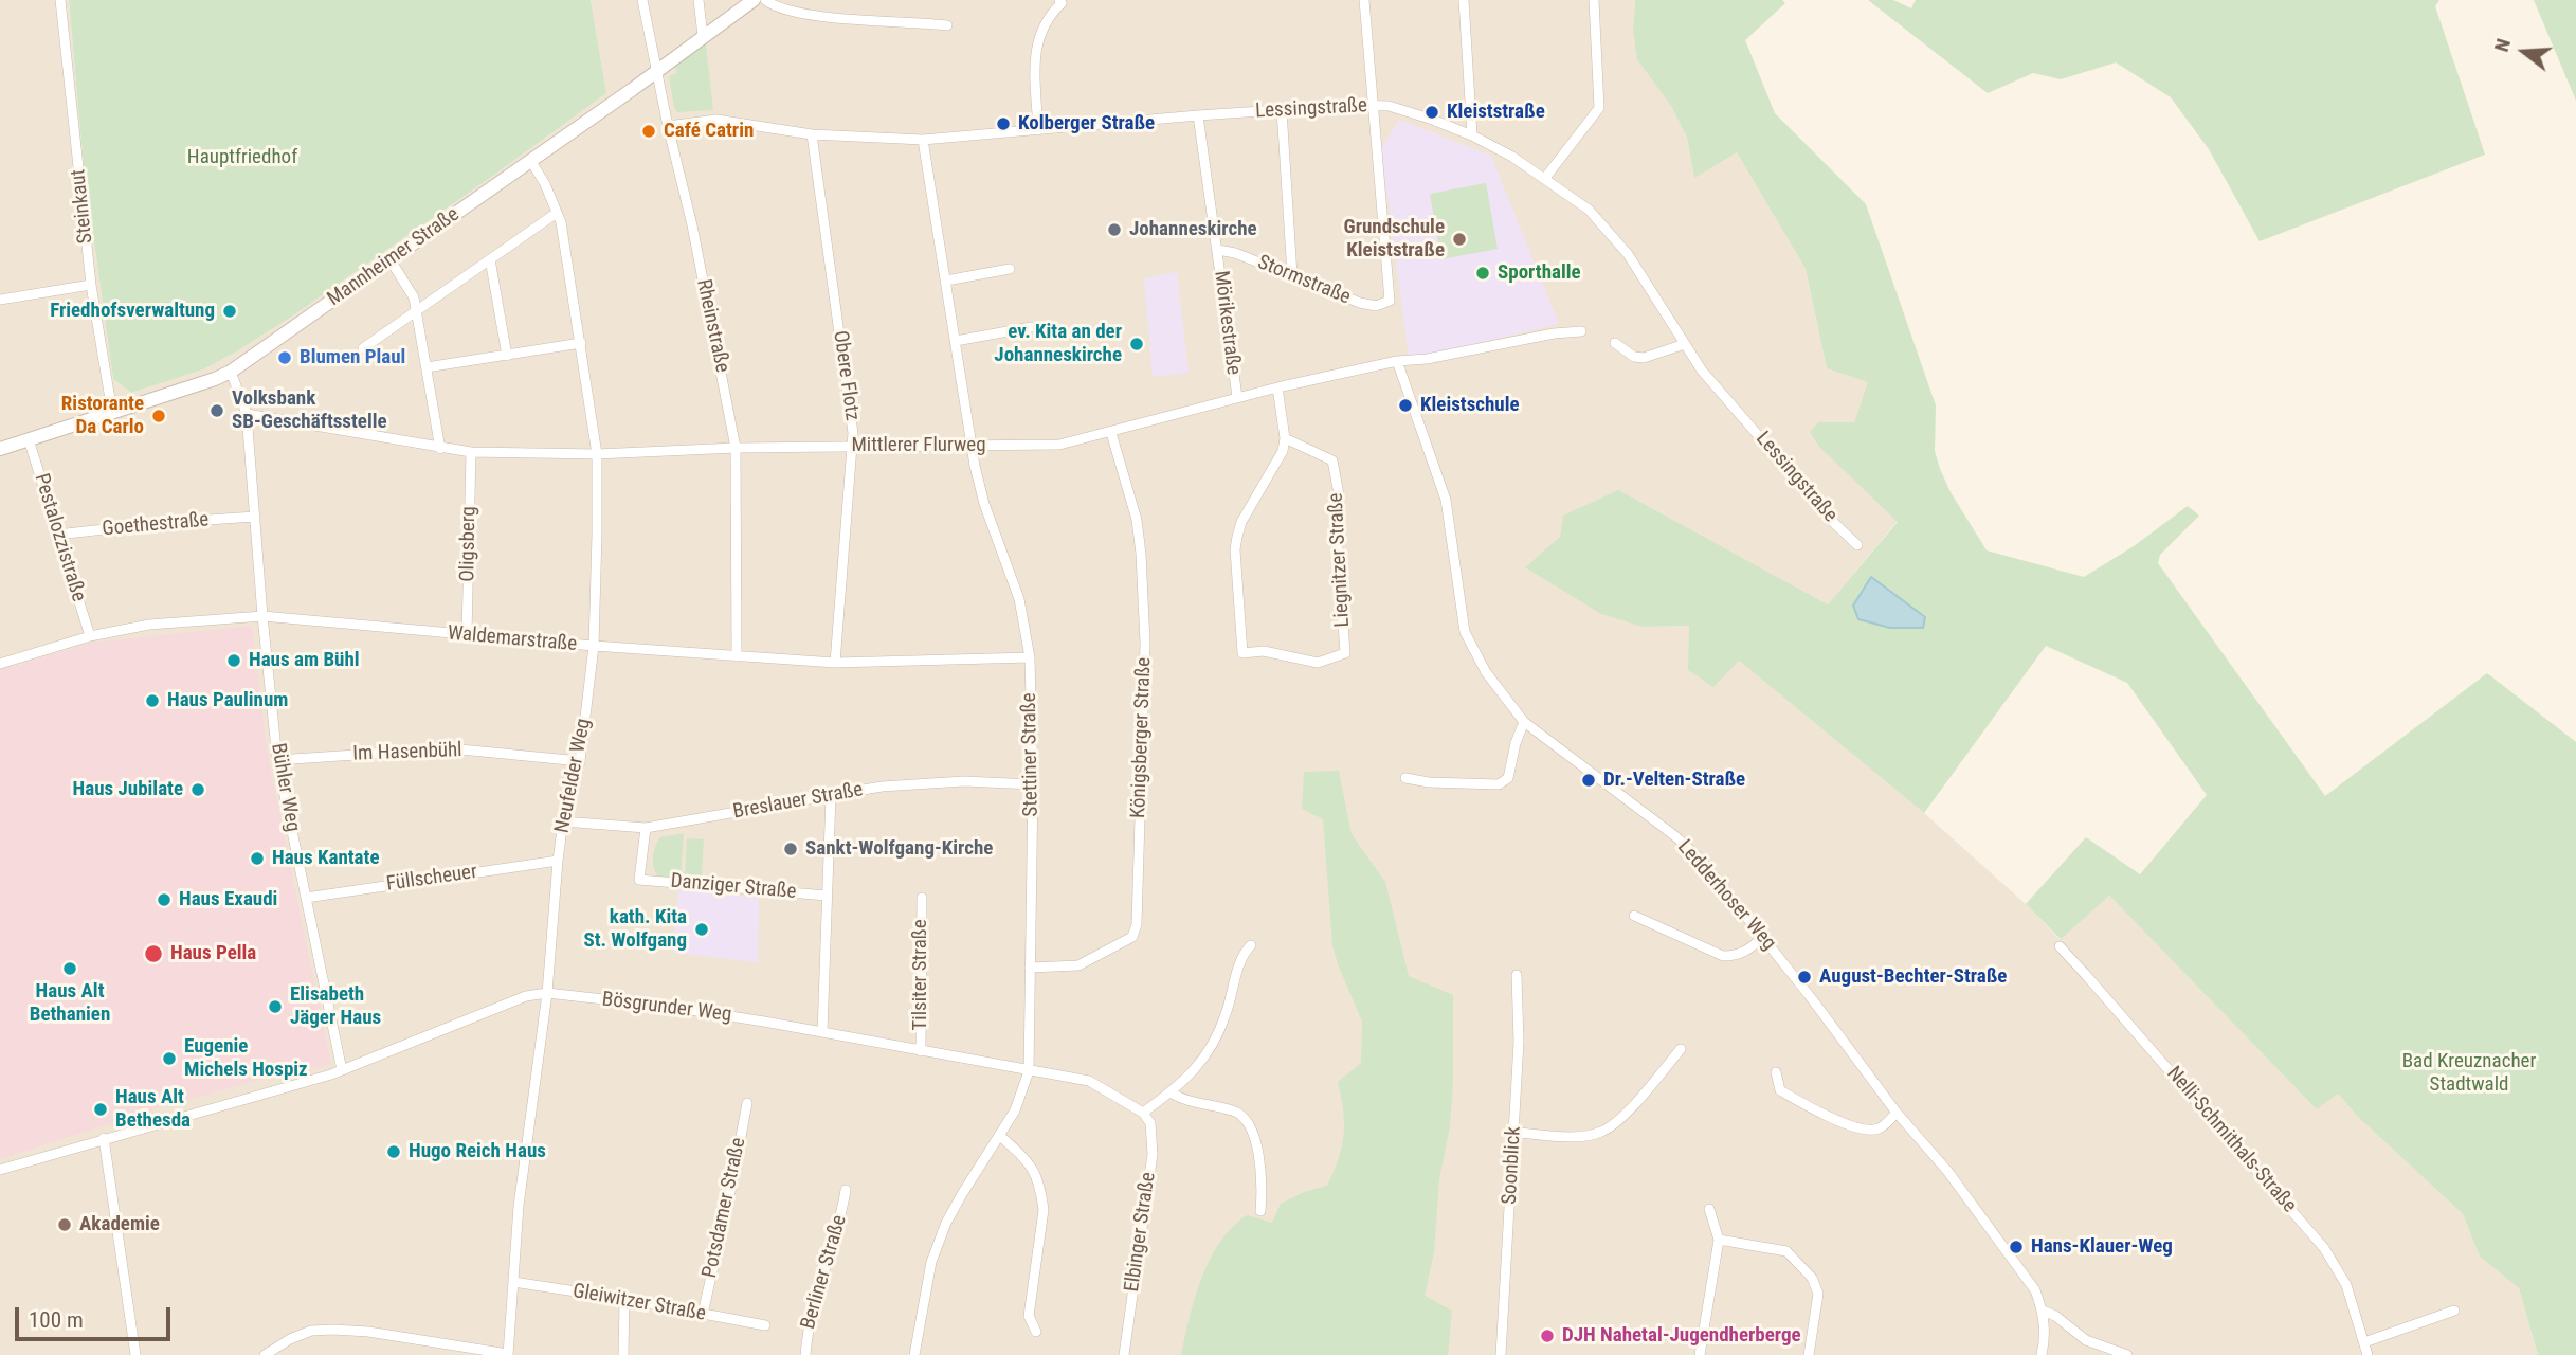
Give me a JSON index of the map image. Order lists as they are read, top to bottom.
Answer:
{
  "streets": {
    "street": [
      "Lessingstraße",
      "Steinkaut",
      "Mannheimer Straße",
      "Stormstraße",
      "Mörikestraße",
      "Rheinstraße",
      "Obere Flotz",
      "Mittlerer Flurweg",
      "Goethestraße",
      "Pestalozzistraße",
      "Oligsberg",
      "Liegnitzer Straße",
      "Waldemarstraße",
      "Königsberger Straße",
      "Im Hasenbühl",
      "Stettiner Straße",
      "Neufelder Weg",
      "Bühler Weg",
      "Breslauer Straße",
      "Füllscheuer",
      "Danziger Straße",
      "Ledderhoser Weg",
      "Tilsiter Straße",
      "Bösgrunder Weg",
      "Nelli-Schmithals-Straße",
      "Soonblick",
      "Potsdamer Straße",
      "Elbinger Straße",
      "Berliner Straße",
      "Gleiwitzer Straße"
    ]
  },
  "crossings": [
    ["Lessingstraße", "Stormstraße"],
    ["Lessingstraße", "Mörikestraße"],
    ["Lessingstraße", "Rheinstraße"],
    ["Lessingstraße", "Obere Flotz"],
    ["Steinkaut", "Mannheimer Straße"],
    ["Mannheimer Straße", "Rheinstraße"],
    ["Mannheimer Straße", "Pestalozzistraße"],
    ["Mannheimer Straße", "Neufelder Weg"],
    ["Mannheimer Straße", "Bühler Weg"],
    ["Stormstraße", "Mörikestraße"],
    ["Mörikestraße", "Mittlerer Flurweg"],
    ["Rheinstraße", "Mittlerer Flurweg"],
    ["Rheinstraße", "Waldemarstraße"],
    ["Obere Flotz", "Mittlerer Flurweg"],
    ["Obere Flotz", "Waldemarstraße"],
    ["Mittlerer Flurweg", "Oligsberg"],
    ["Mittlerer Flurweg", "Königsberger Straße"],
    ["Mittlerer Flurweg", "Stettiner Straße"],
    ["Mittlerer Flurweg", "Neufelder Weg"],
    ["Mittlerer Flurweg", "Bühler Weg"],
    ["Mittlerer Flurweg", "Ledderhoser Weg"],
    ["Goethestraße", "Pestalozzistraße"],
    ["Goethestraße", "Bühler Weg"],
    ["Pestalozzistraße", "Waldemarstraße"],
    ["Oligsberg", "Waldemarstraße"],
    ["Waldemarstraße", "Stettiner Straße"],
    ["Waldemarstraße", "Neufelder Weg"],
    ["Waldemarstraße", "Bühler Weg"],
    ["Königsberger Straße", "Stettiner Straße"],
    ["Im Hasenbühl", "Neufelder Weg"],
    ["Im Hasenbühl", "Bühler Weg"],
    ["Stettiner Straße", "Breslauer Straße"],
    ["Stettiner Straße", "Bösgrunder Weg"],
    ["Neufelder Weg", "Breslauer Straße"],
    ["Neufelder Weg", "Füllscheuer"],
    ["Neufelder Weg", "Bösgrunder Weg"],
    ["Neufelder Weg", "Gleiwitzer Straße"],
    ["Bühler Weg", "Füllscheuer"],
    ["Bühler Weg", "Bösgrunder Weg"],
    ["Breslauer Straße", "Danziger Straße"],
    ["Tilsiter Straße", "Bösgrunder Weg"],
    ["Bösgrunder Weg", "Elbinger Straße"],
    ["Potsdamer Straße", "Gleiwitzer Straße"]
  ],
  "parks": ["Hauptfriedhof", "Bad Kreuznacher Stadtwald"],
  "places": [
    "Kleiststraße",
    "Kolberger Straße",
    "Café Catrin",
    "Johanneskirche",
    "Grundschule Kleiststraße",
    "Sporthalle",
    "Friedhofsverwaltung",
    "ev. Kita an der Johanneskirche",
    "Blumen Plaul",
    "Kleistschule",
    "Volksbank SB-Geschäftsstelle",
    "Ristorante Da Carlo",
    "Haus am Bühl",
    "Haus Paulinum",
    "Dr.-Velten-Straße",
    "Haus Jubilate",
    "Sankt-Wolfgang-Kirche",
    "Haus Kantate",
    "Haus Exaudi",
    "kath. Kita St. Wolfgang",
    "Haus Pella",
    "Haus Alt Bethanien",
    "August-Bechter-Straße",
    "Elisabeth Jäger Haus",
    "Eugenie Michels Hospiz",
    "Haus Alt Bethesda",
    "Hugo Reich Haus",
    "Akademie",
    "Hans-Klauer-Weg",
    "DJH Nahetal-Jugendherberge"
  ],
  "scale_bar": "100 m",
  "north": "left"
}
